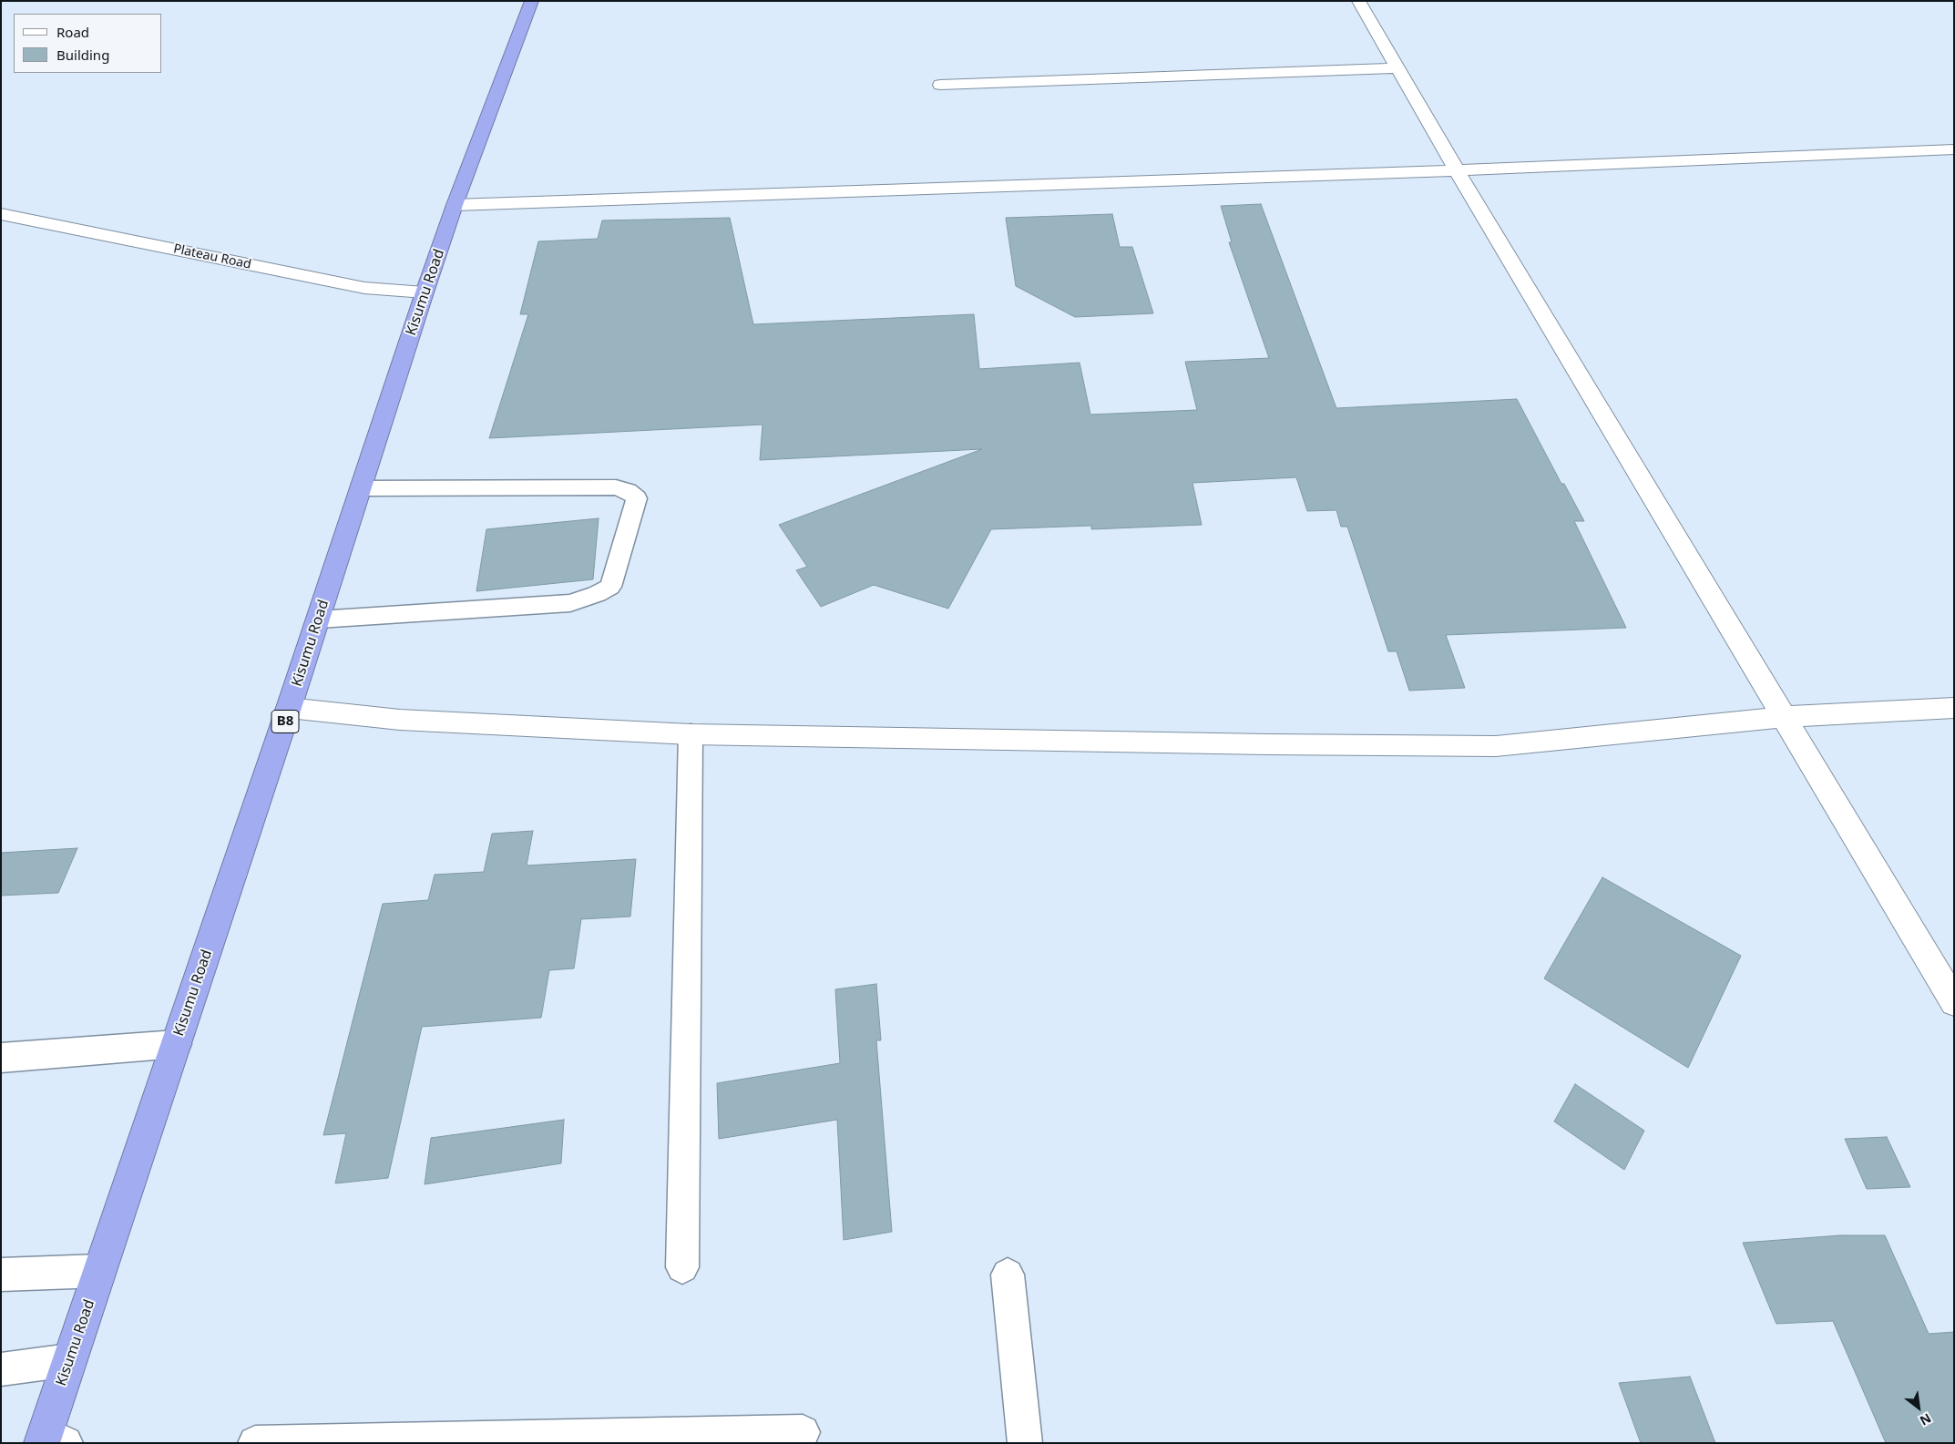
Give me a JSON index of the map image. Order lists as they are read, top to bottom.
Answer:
{
  "streets": {
    "highway": ["Kisumu Road", "B8"],
    "street": ["Plateau Road"]
  },
  "crossings": [
    ["Plateau Road", "Kisumu Road"]
  ],
  "legend": ["Road", "Building"],
  "north": "bottom right"
}
